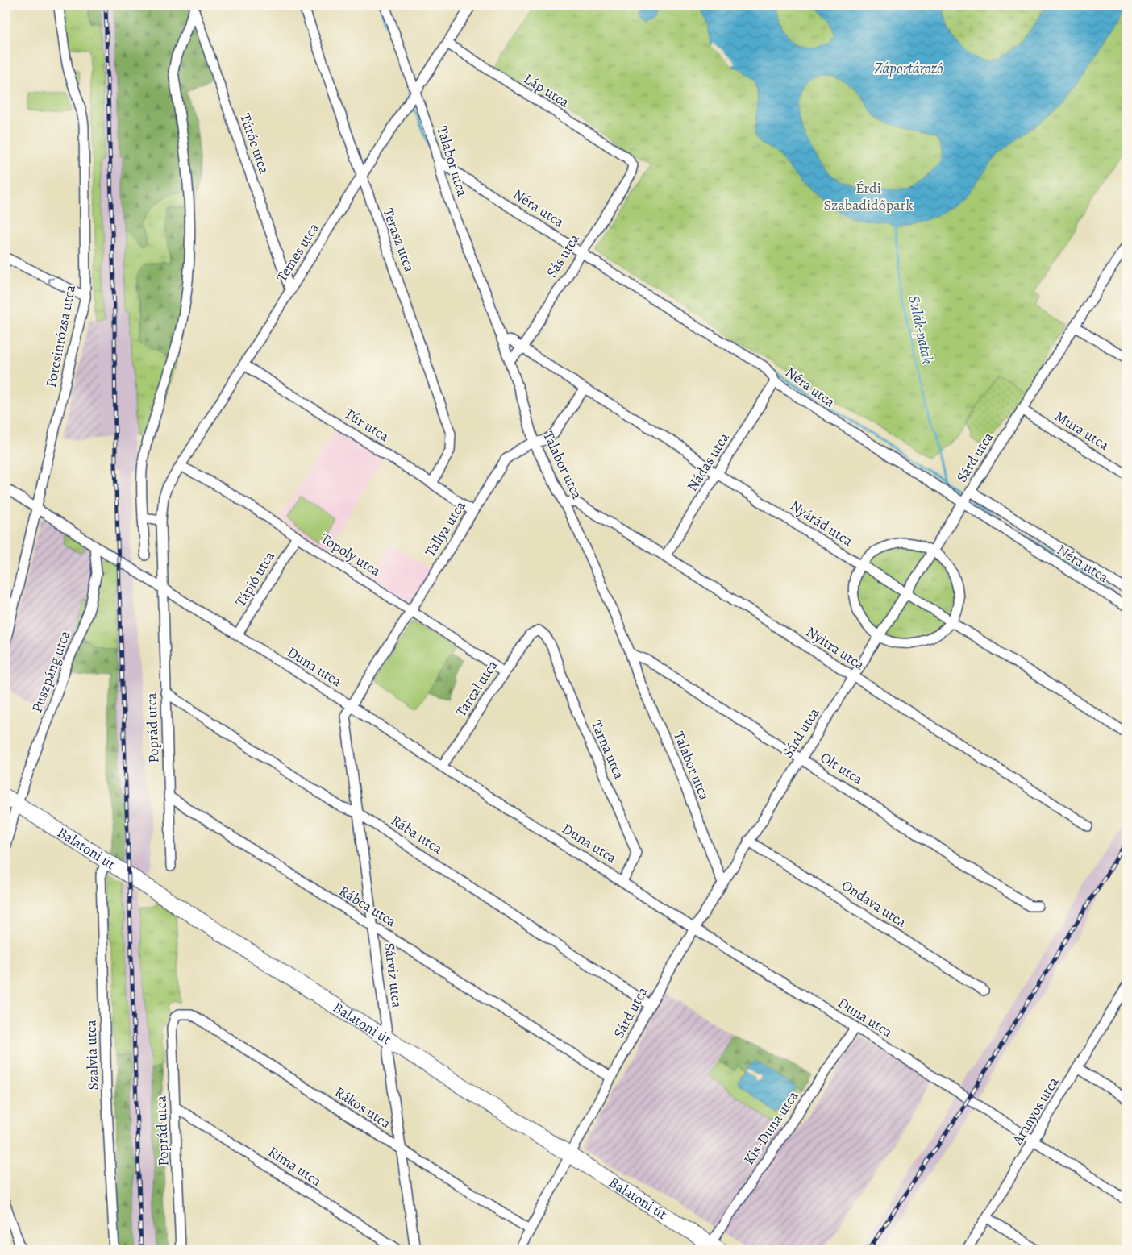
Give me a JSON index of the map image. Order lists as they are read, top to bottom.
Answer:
{
  "streets": {
    "main road": ["Balatoni út"],
    "street": [
      "Láp utca",
      "Túróc utca",
      "Talabor utca",
      "Néra utca",
      "Terasz utca",
      "Temes utca",
      "Sás utca",
      "Porcsinrózsa utca",
      "Túr utca",
      "Mura utca",
      "Sárd utca",
      "Nádas utca",
      "Nyárád utca",
      "Tállya utca",
      "Topoly utca",
      "Tápió utca",
      "Nyitra utca",
      "Duna utca",
      "Puszpáng utca",
      "Tarcal utca",
      "Poprád utca",
      "Tarna utca",
      "Olt utca",
      "Rába utca",
      "Ondava utca",
      "Rábca utca",
      "Sárvíz utca",
      "Szalvia utca",
      "Rákos utca",
      "Aranyos utca",
      "Kis-Duna utca",
      "Rima utca"
    ]
  },
  "crossings": [
    ["Láp utca", "Temes utca"],
    ["Láp utca", "Sás utca"],
    ["Túróc utca", "Temes utca"],
    ["Talabor utca", "Néra utca"],
    ["Talabor utca", "Temes utca"],
    ["Talabor utca", "Sás utca"],
    ["Talabor utca", "Sárd utca"],
    ["Talabor utca", "Nyárád utca"],
    ["Talabor utca", "Tállya utca"],
    ["Talabor utca", "Nyitra utca"],
    ["Talabor utca", "Olt utca"],
    ["Néra utca", "Sás utca"],
    ["Néra utca", "Sárd utca"],
    ["Néra utca", "Nádas utca"],
    ["Terasz utca", "Temes utca"],
    ["Terasz utca", "Túr utca"],
    ["Temes utca", "Túr utca"],
    ["Temes utca", "Topoly utca"],
    ["Temes utca", "Duna utca"],
    ["Temes utca", "Poprád utca"],
    ["Sás utca", "Nyárád utca"],
    ["Porcsinrózsa utca", "Duna utca"],
    ["Túr utca", "Tállya utca"],
    ["Mura utca", "Sárd utca"],
    ["Sárd utca", "Nyárád utca"],
    ["Sárd utca", "Nyitra utca"],
    ["Sárd utca", "Duna utca"],
    ["Sárd utca", "Olt utca"],
    ["Sárd utca", "Rába utca"],
    ["Sárd utca", "Balatoni út"],
    ["Sárd utca", "Ondava utca"],
    ["Sárd utca", "Rábca utca"],
    ["Sárd utca", "Rákos utca"],
    ["Nádas utca", "Nyárád utca"],
    ["Nádas utca", "Nyitra utca"],
    ["Nyárád utca", "Tállya utca"],
    ["Tállya utca", "Topoly utca"],
    ["Tállya utca", "Duna utca"],
    ["Tállya utca", "Sárvíz utca"],
    ["Topoly utca", "Tápió utca"],
    ["Topoly utca", "Tarcal utca"],
    ["Tápió utca", "Duna utca"],
    ["Duna utca", "Puszpáng utca"],
    ["Duna utca", "Tarcal utca"],
    ["Duna utca", "Poprád utca"],
    ["Duna utca", "Tarna utca"],
    ["Duna utca", "Sárvíz utca"],
    ["Duna utca", "Aranyos utca"],
    ["Duna utca", "Kis-Duna utca"],
    ["Puszpáng utca", "Balatoni út"],
    ["Tarcal utca", "Tarna utca"],
    ["Poprád utca", "Rába utca"],
    ["Poprád utca", "Rábca utca"],
    ["Poprád utca", "Rákos utca"],
    ["Poprád utca", "Rima utca"],
    ["Rába utca", "Sárvíz utca"],
    ["Balatoni út", "Sárvíz utca"],
    ["Balatoni út", "Szalvia utca"],
    ["Balatoni út", "Kis-Duna utca"],
    ["Rábca utca", "Sárvíz utca"],
    ["Sárvíz utca", "Rákos utca"]
  ],
  "water": ["Záportározó", "Sulák-patak"],
  "parks": ["Érdi Szabadidőpark"]
}
